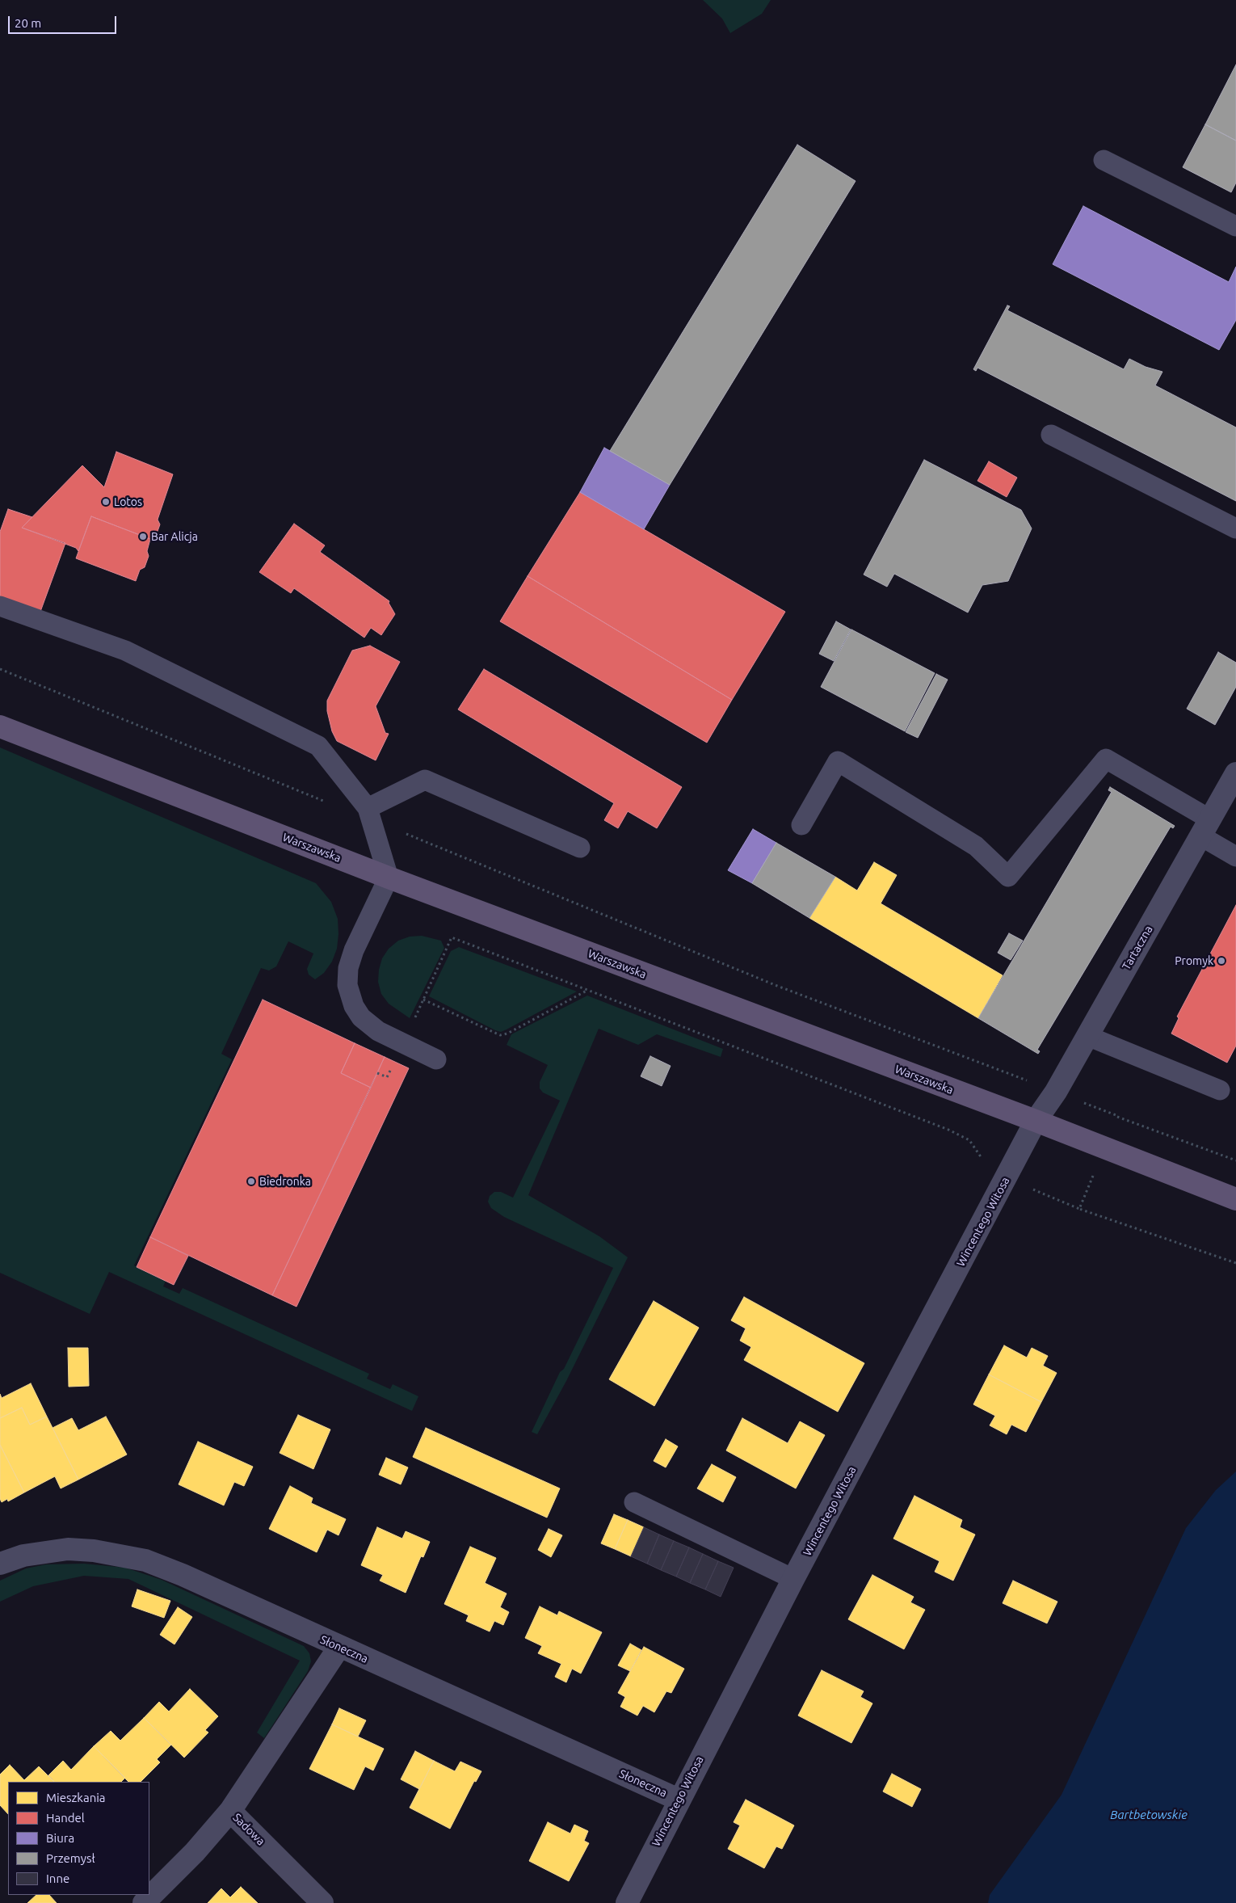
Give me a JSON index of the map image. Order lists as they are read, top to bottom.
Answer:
{
  "streets": {
    "main road": ["Warszawska"],
    "street": [
      "Tartaczna",
      "Wincentego Witosa",
      "Słoneczna",
      "Sadowa"
    ]
  },
  "crossings": [
    ["Warszawska", "Tartaczna"],
    ["Warszawska", "Wincentego Witosa"],
    ["Tartaczna", "Wincentego Witosa"],
    ["Wincentego Witosa", "Słoneczna"]
  ],
  "water": ["Bartbetowskie"],
  "places": [
    "Lotos",
    "Bar Alicja",
    "Promyk",
    "Biedronka"
  ],
  "legend": [
    "Mieszkania",
    "Handel",
    "Biura",
    "Przemysł",
    "Inne"
  ],
  "scale_bar": "20 m"
}
